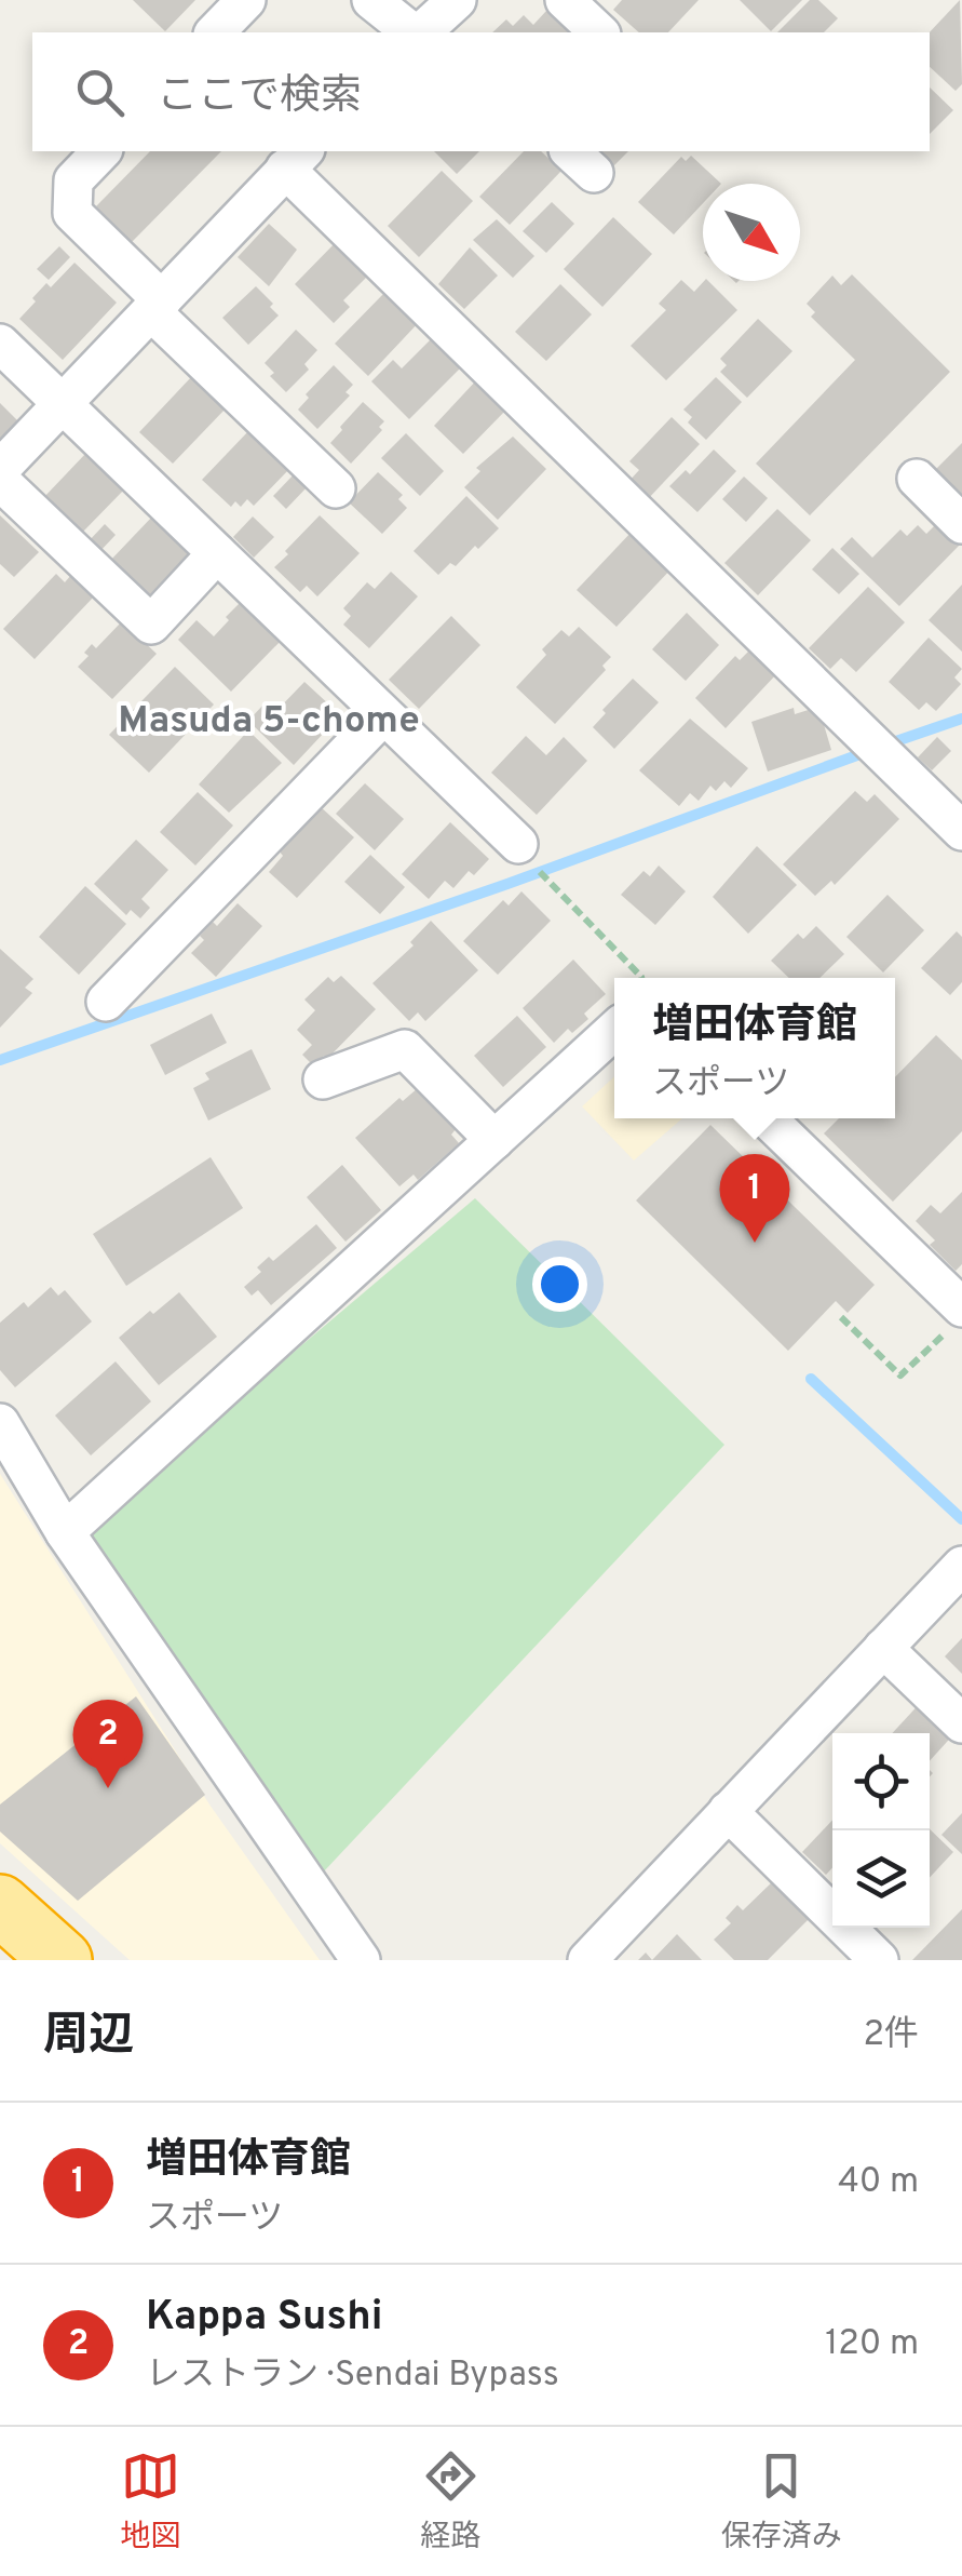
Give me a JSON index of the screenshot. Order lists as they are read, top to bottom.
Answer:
{
  "districts": ["Masuda 5-chome"],
  "north": "bottom right",
  "page": {
    "search": "ここで検索",
    "popup": ["増田体育館", "スポーツ"],
    "pins": ["1", "2"],
    "heading": ["周辺", "2件"],
    "list": [
      {
        "mark": "1",
        "name": "増田体育館",
        "note": "スポーツ",
        "value": "40 m"
      },
      {
        "mark": "2",
        "name": "Kappa Sushi",
        "note": "レストラン · Sendai Bypass",
        "value": "120 m"
      }
    ],
    "nav": ["地図", "経路", "保存済み"]
  }
}
